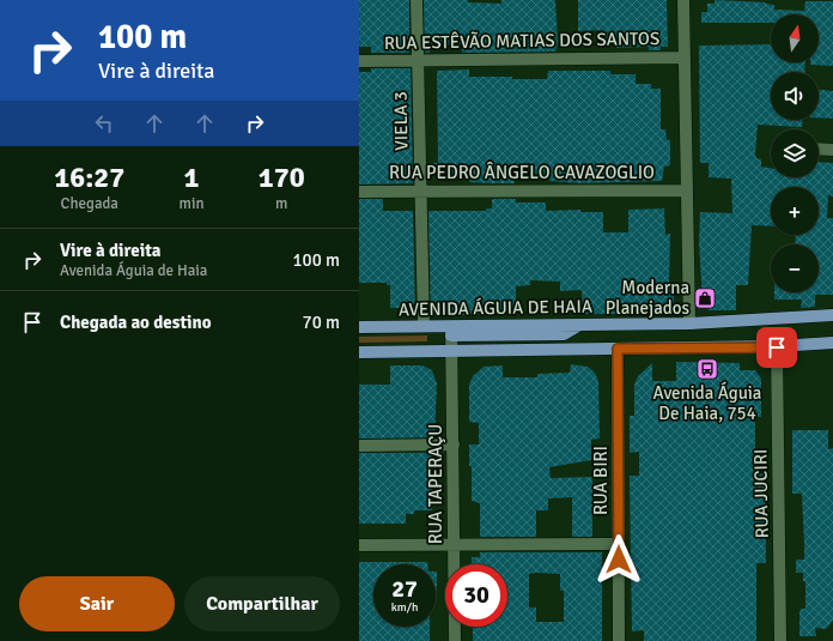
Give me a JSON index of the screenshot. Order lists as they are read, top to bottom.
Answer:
{
  "streets": {
    "main road": ["AVENIDA ÁGUIA DE HAIA"],
    "street": [
      "RUA ESTÊVÃO MATIAS DOS SANTOS",
      "VIELA 3",
      "RUA PEDRO ÂNGELO CAVAZOGLIO",
      "RUA BIRI",
      "RUA TAPERAÇU",
      "RUA JUCIRI"
    ]
  },
  "crossings": [
    ["RUA ESTÊVÃO MATIAS DOS SANTOS", "VIELA 3"],
    ["VIELA 3", "RUA PEDRO ÂNGELO CAVAZOGLIO"],
    ["VIELA 3", "AVENIDA ÁGUIA DE HAIA"],
    ["AVENIDA ÁGUIA DE HAIA", "RUA TAPERAÇU"]
  ],
  "places": {
    "shop": ["Moderna Planejados"],
    "bus stop": ["Avenida Águia De Haia, 754"]
  },
  "north": "top",
  "page": {
    "turn": ["100 m", "Vire à direita"],
    "map_buttons": ["+", "−"],
    "eta": [
      "16:27",
      "Chegada",
      "1",
      "min",
      "170",
      "m"
    ],
    "list": [
      {
        "name": "Vire à direita",
        "note": "Avenida Águia de Haia",
        "value": "100 m"
      },
      {
        "name": "Chegada ao destino",
        "value": "70 m"
      }
    ],
    "speed": "27 km/h",
    "limit": "30",
    "buttons": ["Sair", "Compartilhar"]
  }
}
